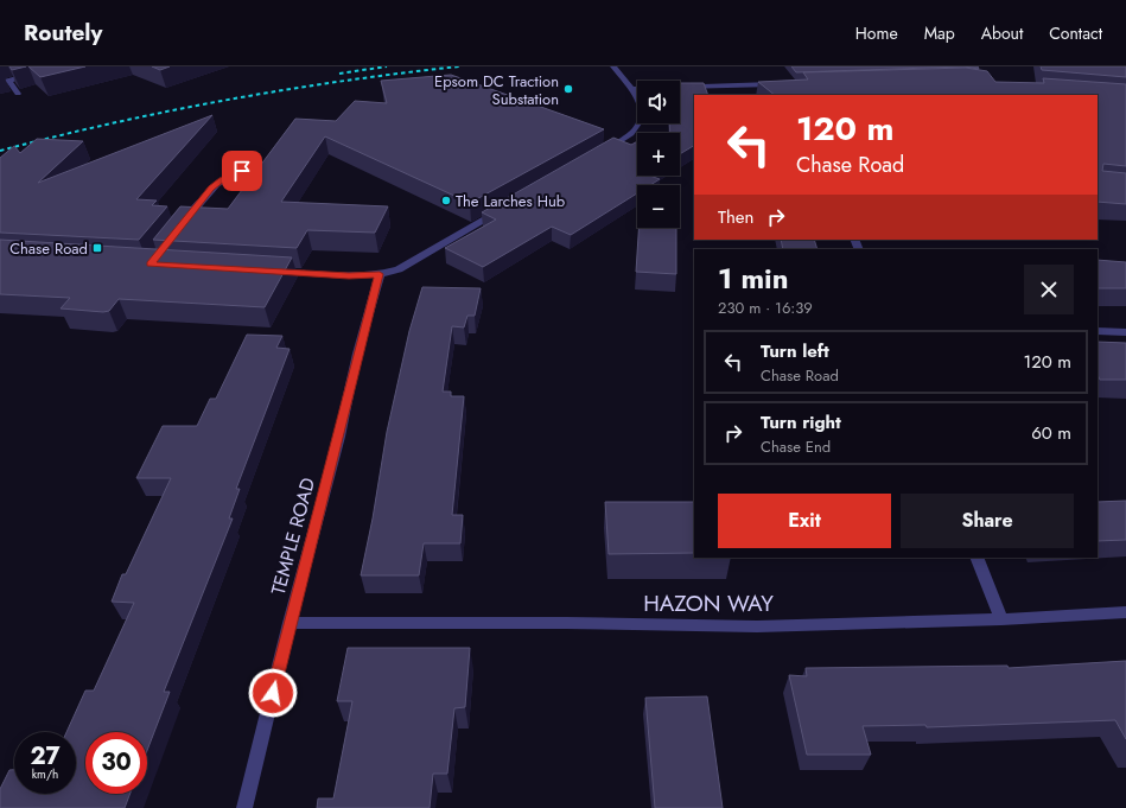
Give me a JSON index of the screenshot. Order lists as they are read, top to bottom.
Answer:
{
  "streets": {
    "street": ["TEMPLE ROAD", "HAZON WAY"]
  },
  "crossings": [
    ["TEMPLE ROAD", "HAZON WAY"]
  ],
  "places": {
    "other": ["Epsom DC Traction Substation", "The Larches Hub"],
    "transit": ["Chase Road"]
  },
  "page": {
    "header": "Routely",
    "nav": [
      "Home",
      "Map",
      "About",
      "Contact"
    ],
    "map_buttons": ["+", "−"],
    "turn": ["120 m", "Chase Road"],
    "then": "Then",
    "heading": ["1 min", "230 m · 16:39"],
    "list": [
      {
        "name": "Turn left",
        "note": "Chase Road",
        "value": "120 m"
      },
      {
        "name": "Turn right",
        "note": "Chase End",
        "value": "60 m"
      }
    ],
    "buttons": ["Exit", "Share"],
    "speed": "27 km/h",
    "limit": "30"
  }
}
